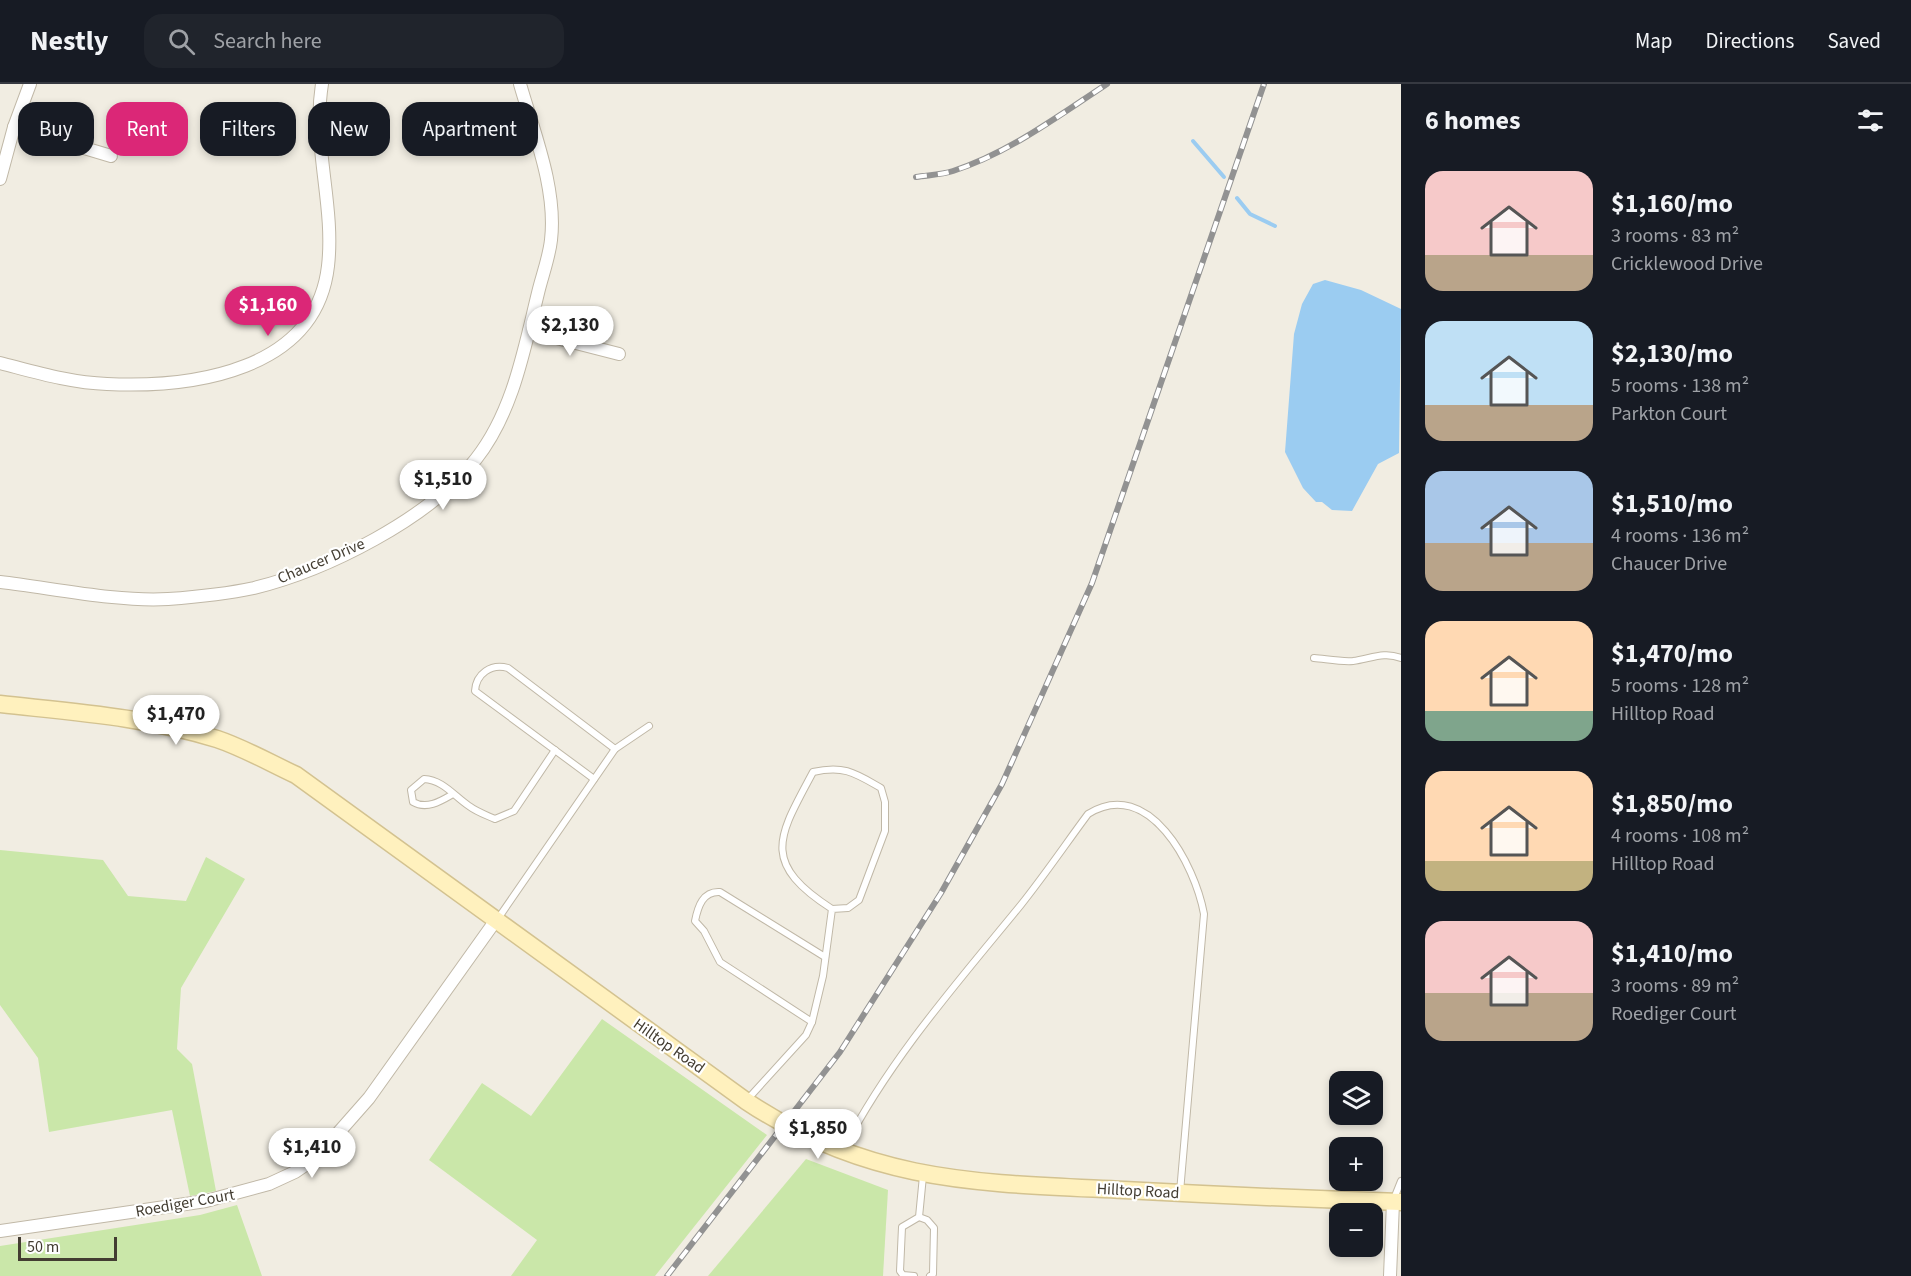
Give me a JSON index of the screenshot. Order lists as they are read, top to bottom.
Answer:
{
  "streets": {
    "main road": ["Hilltop Road"],
    "street": ["Chaucer Drive", "Roediger Court"]
  },
  "crossings": [
    ["Hilltop Road", "Roediger Court"]
  ],
  "scale_bar": "50 m",
  "page": {
    "header": "Nestly",
    "search": "Search here",
    "nav": ["Map", "Directions", "Saved"],
    "heading": "6 homes",
    "chip": [
      "Buy",
      "Rent",
      "Filters",
      "New",
      "Apartment"
    ],
    "list": [
      {
        "name": "$1,160/mo",
        "note": "3 rooms · 83 m² · Cricklewood Drive"
      },
      {
        "name": "$2,130/mo",
        "note": "5 rooms · 138 m² · Parkton Court"
      },
      {
        "name": "$1,510/mo",
        "note": "4 rooms · 136 m² · Chaucer Drive"
      },
      {
        "name": "$1,470/mo",
        "note": "5 rooms · 128 m² · Hilltop Road"
      },
      {
        "name": "$1,850/mo",
        "note": "4 rooms · 108 m² · Hilltop Road"
      },
      {
        "name": "$1,410/mo",
        "note": "3 rooms · 89 m² · Roediger Court"
      }
    ],
    "price": [
      "$1,160",
      "$2,130",
      "$1,510",
      "$1,470",
      "$1,850",
      "$1,410"
    ],
    "map_buttons": ["+", "−"],
    "scale": "50 m"
  }
}
